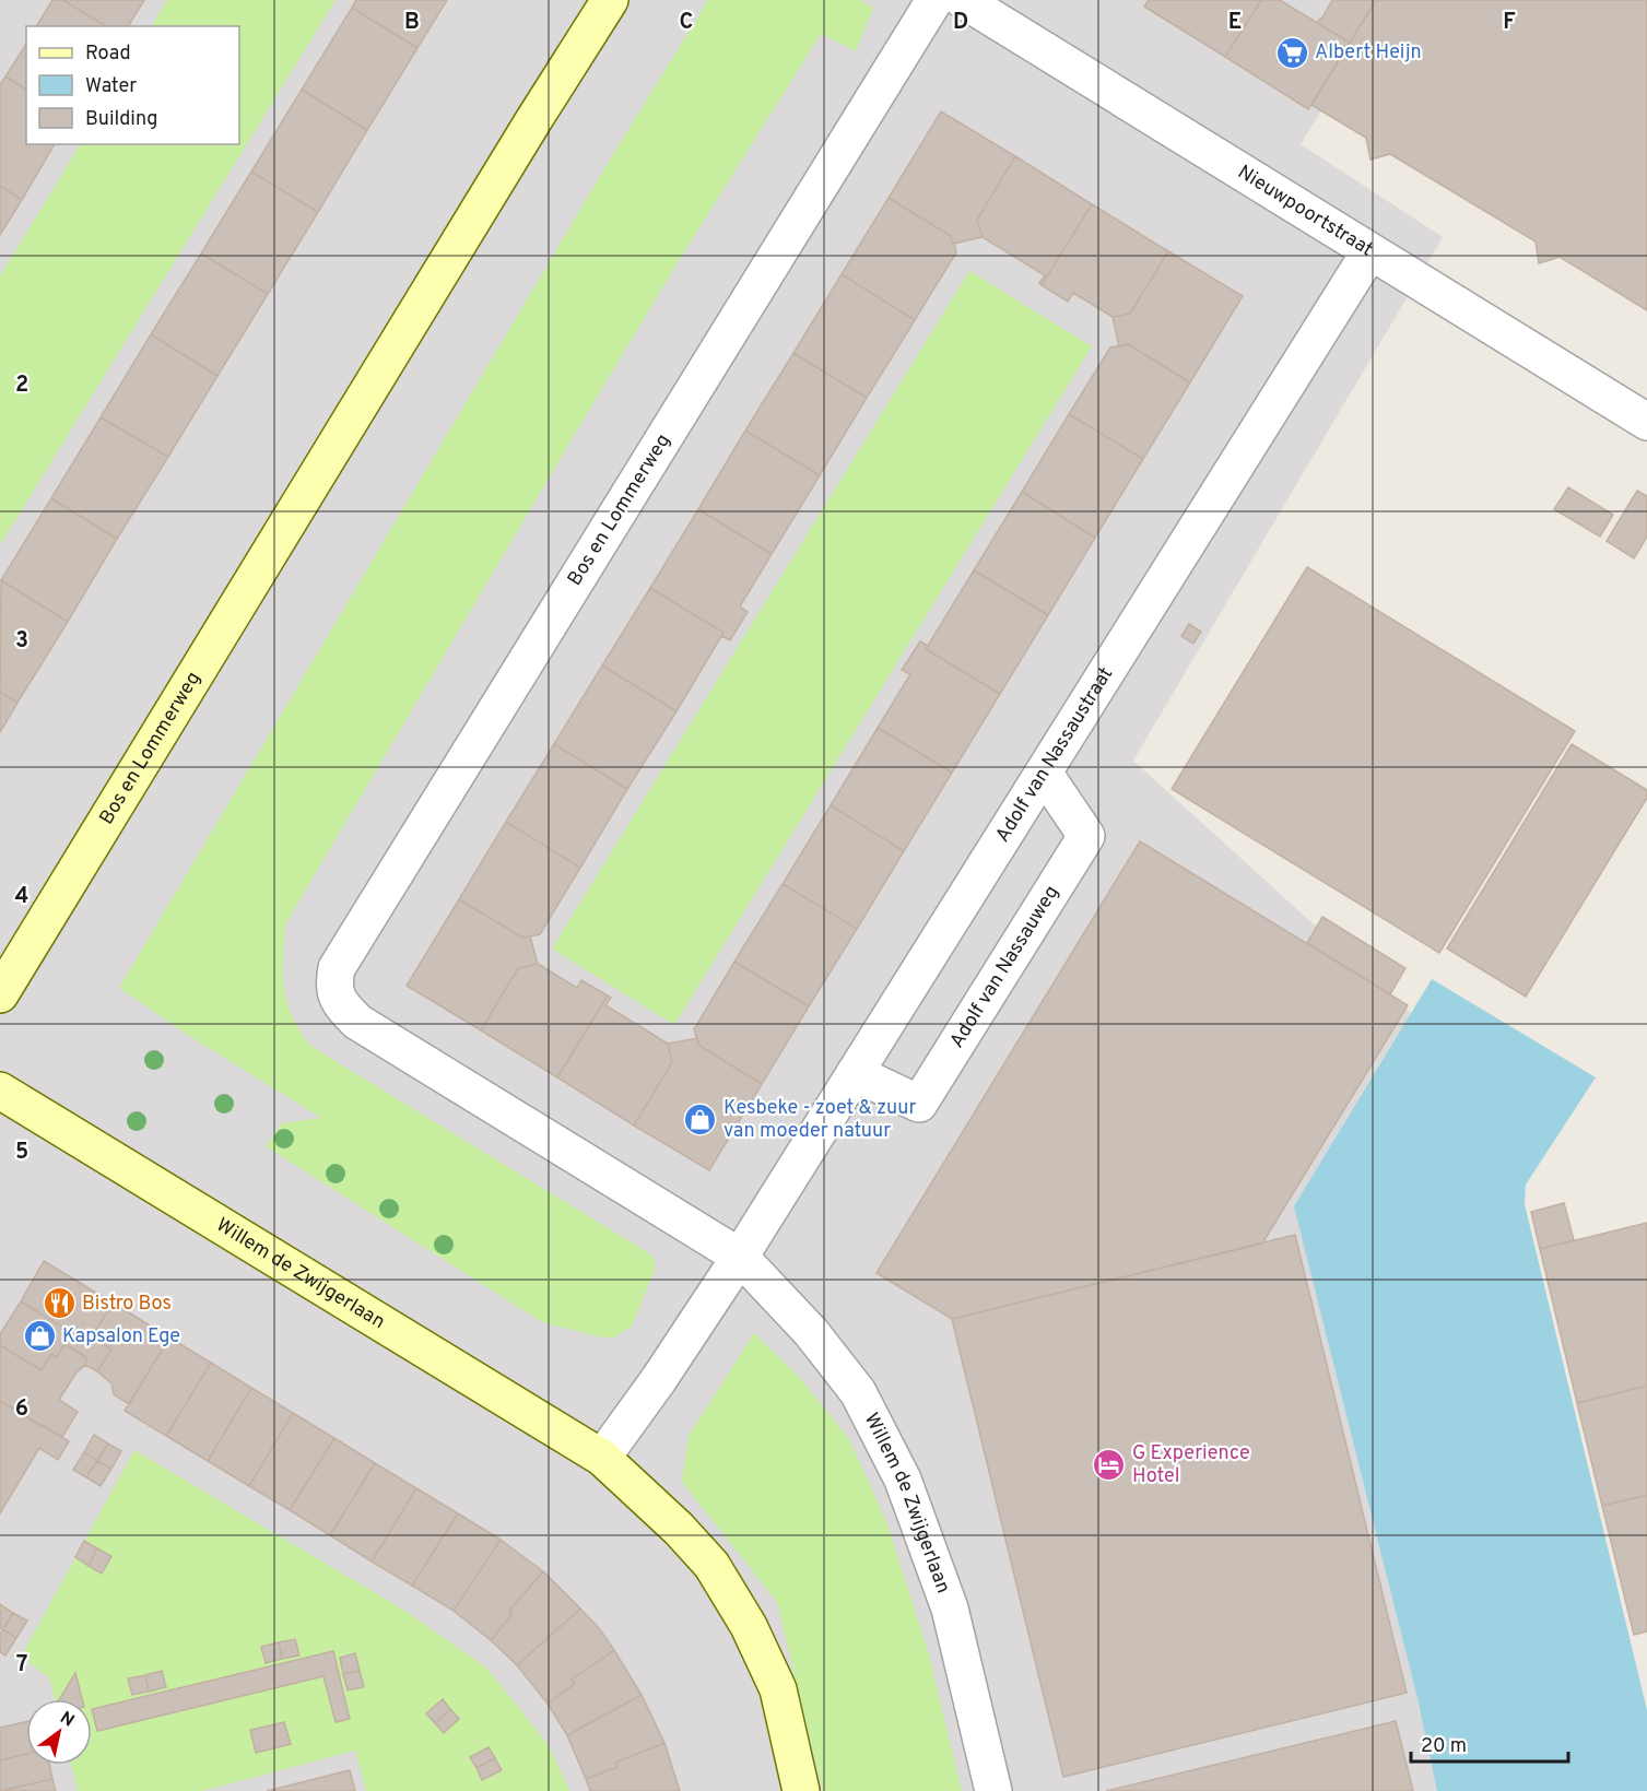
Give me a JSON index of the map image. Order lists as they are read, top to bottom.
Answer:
{
  "streets": {
    "main road": ["Bos en Lommerweg", "Willem de Zwijgerlaan"],
    "street": ["Nieuwpoortstraat", "Adolf van Nassaustraat", "Adolf van Nassauweg"]
  },
  "crossings": [
    ["Nieuwpoortstraat", "Adolf van Nassaustraat"],
    ["Bos en Lommerweg", "Willem de Zwijgerlaan"],
    ["Adolf van Nassaustraat", "Adolf van Nassauweg"],
    ["Adolf van Nassaustraat", "Willem de Zwijgerlaan"]
  ],
  "places": {
    "supermarket": ["Albert Heijn"],
    "shop": ["Kesbeke - zoet & zuur van moeder natuur", "Kapsalon Ege"],
    "restaurant": ["Bistro Bos"],
    "hotel": ["G Experience Hotel"]
  },
  "legend": ["Road", "Water", "Building"],
  "scale_bar": "20 m",
  "north": "top right",
  "grid": {
    "columns": [
      "B",
      "C",
      "D",
      "E",
      "F"
    ],
    "rows": [
      "2",
      "3",
      "4",
      "5",
      "6",
      "7"
    ]
  }
}
